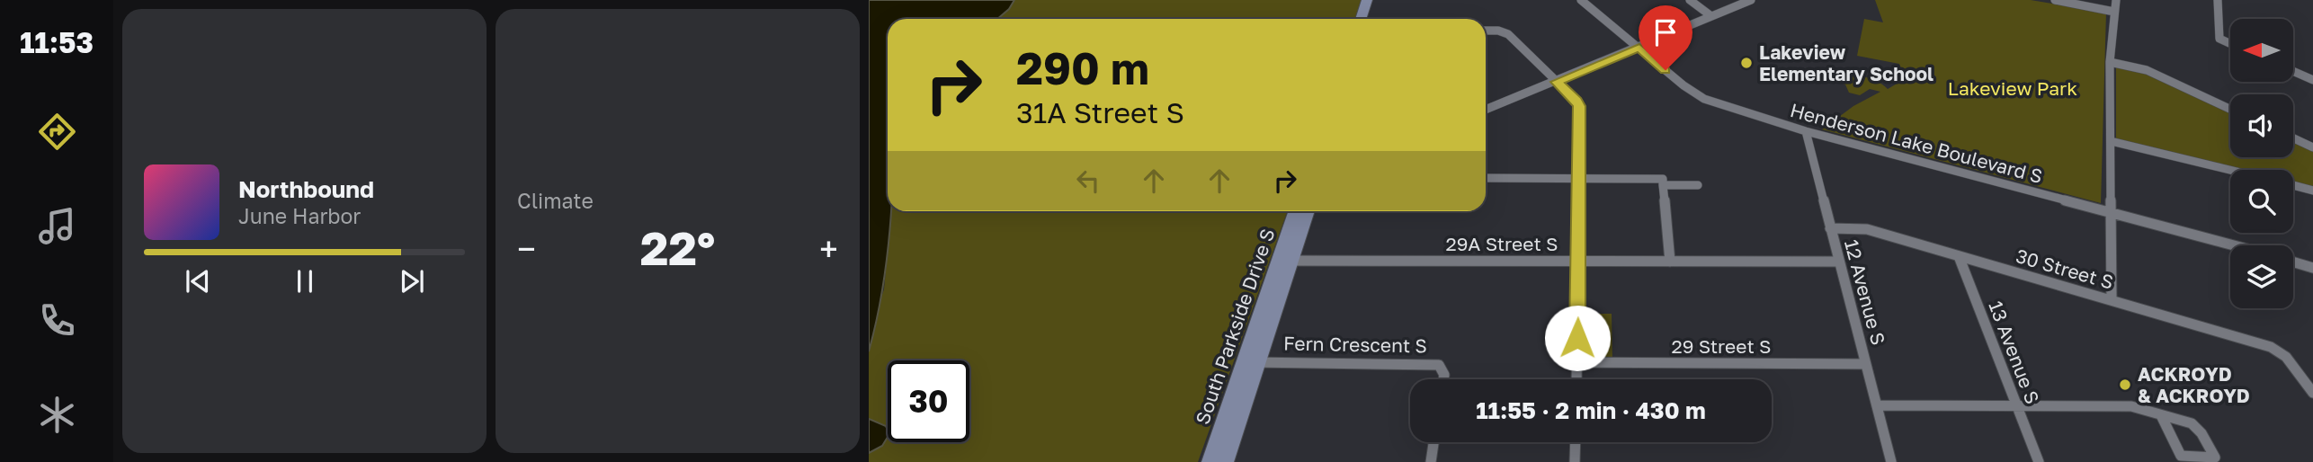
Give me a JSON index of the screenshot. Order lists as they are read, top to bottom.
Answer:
{
  "streets": {
    "main road": ["South Parkside Drive S"],
    "street": [
      "Henderson Lake Boulevard S",
      "29A Street S",
      "30 Street S",
      "12 Avenue S",
      "Fern Crescent S",
      "29 Street S",
      "13 Avenue S"
    ]
  },
  "crossings": [
    ["Henderson Lake Boulevard S", "12 Avenue S"],
    ["29A Street S", "12 Avenue S"],
    ["29A Street S", "South Parkside Drive S"],
    ["30 Street S", "12 Avenue S"],
    ["30 Street S", "13 Avenue S"],
    ["12 Avenue S", "29 Street S"],
    ["South Parkside Drive S", "Fern Crescent S"]
  ],
  "parks": ["Lakeview Park"],
  "places": ["Lakeview Elementary School", "ACKROYD & ACKROYD"],
  "north": "left",
  "page": {
    "tabs": "11:53",
    "tile": "Climate",
    "turn": ["290 m", "31A Street S"],
    "song": ["Northbound", "June Harbor"],
    "heat": ["−", "22°", "+"],
    "limit": "30",
    "trip": "11:55 · 2 min · 430 m"
  }
}
